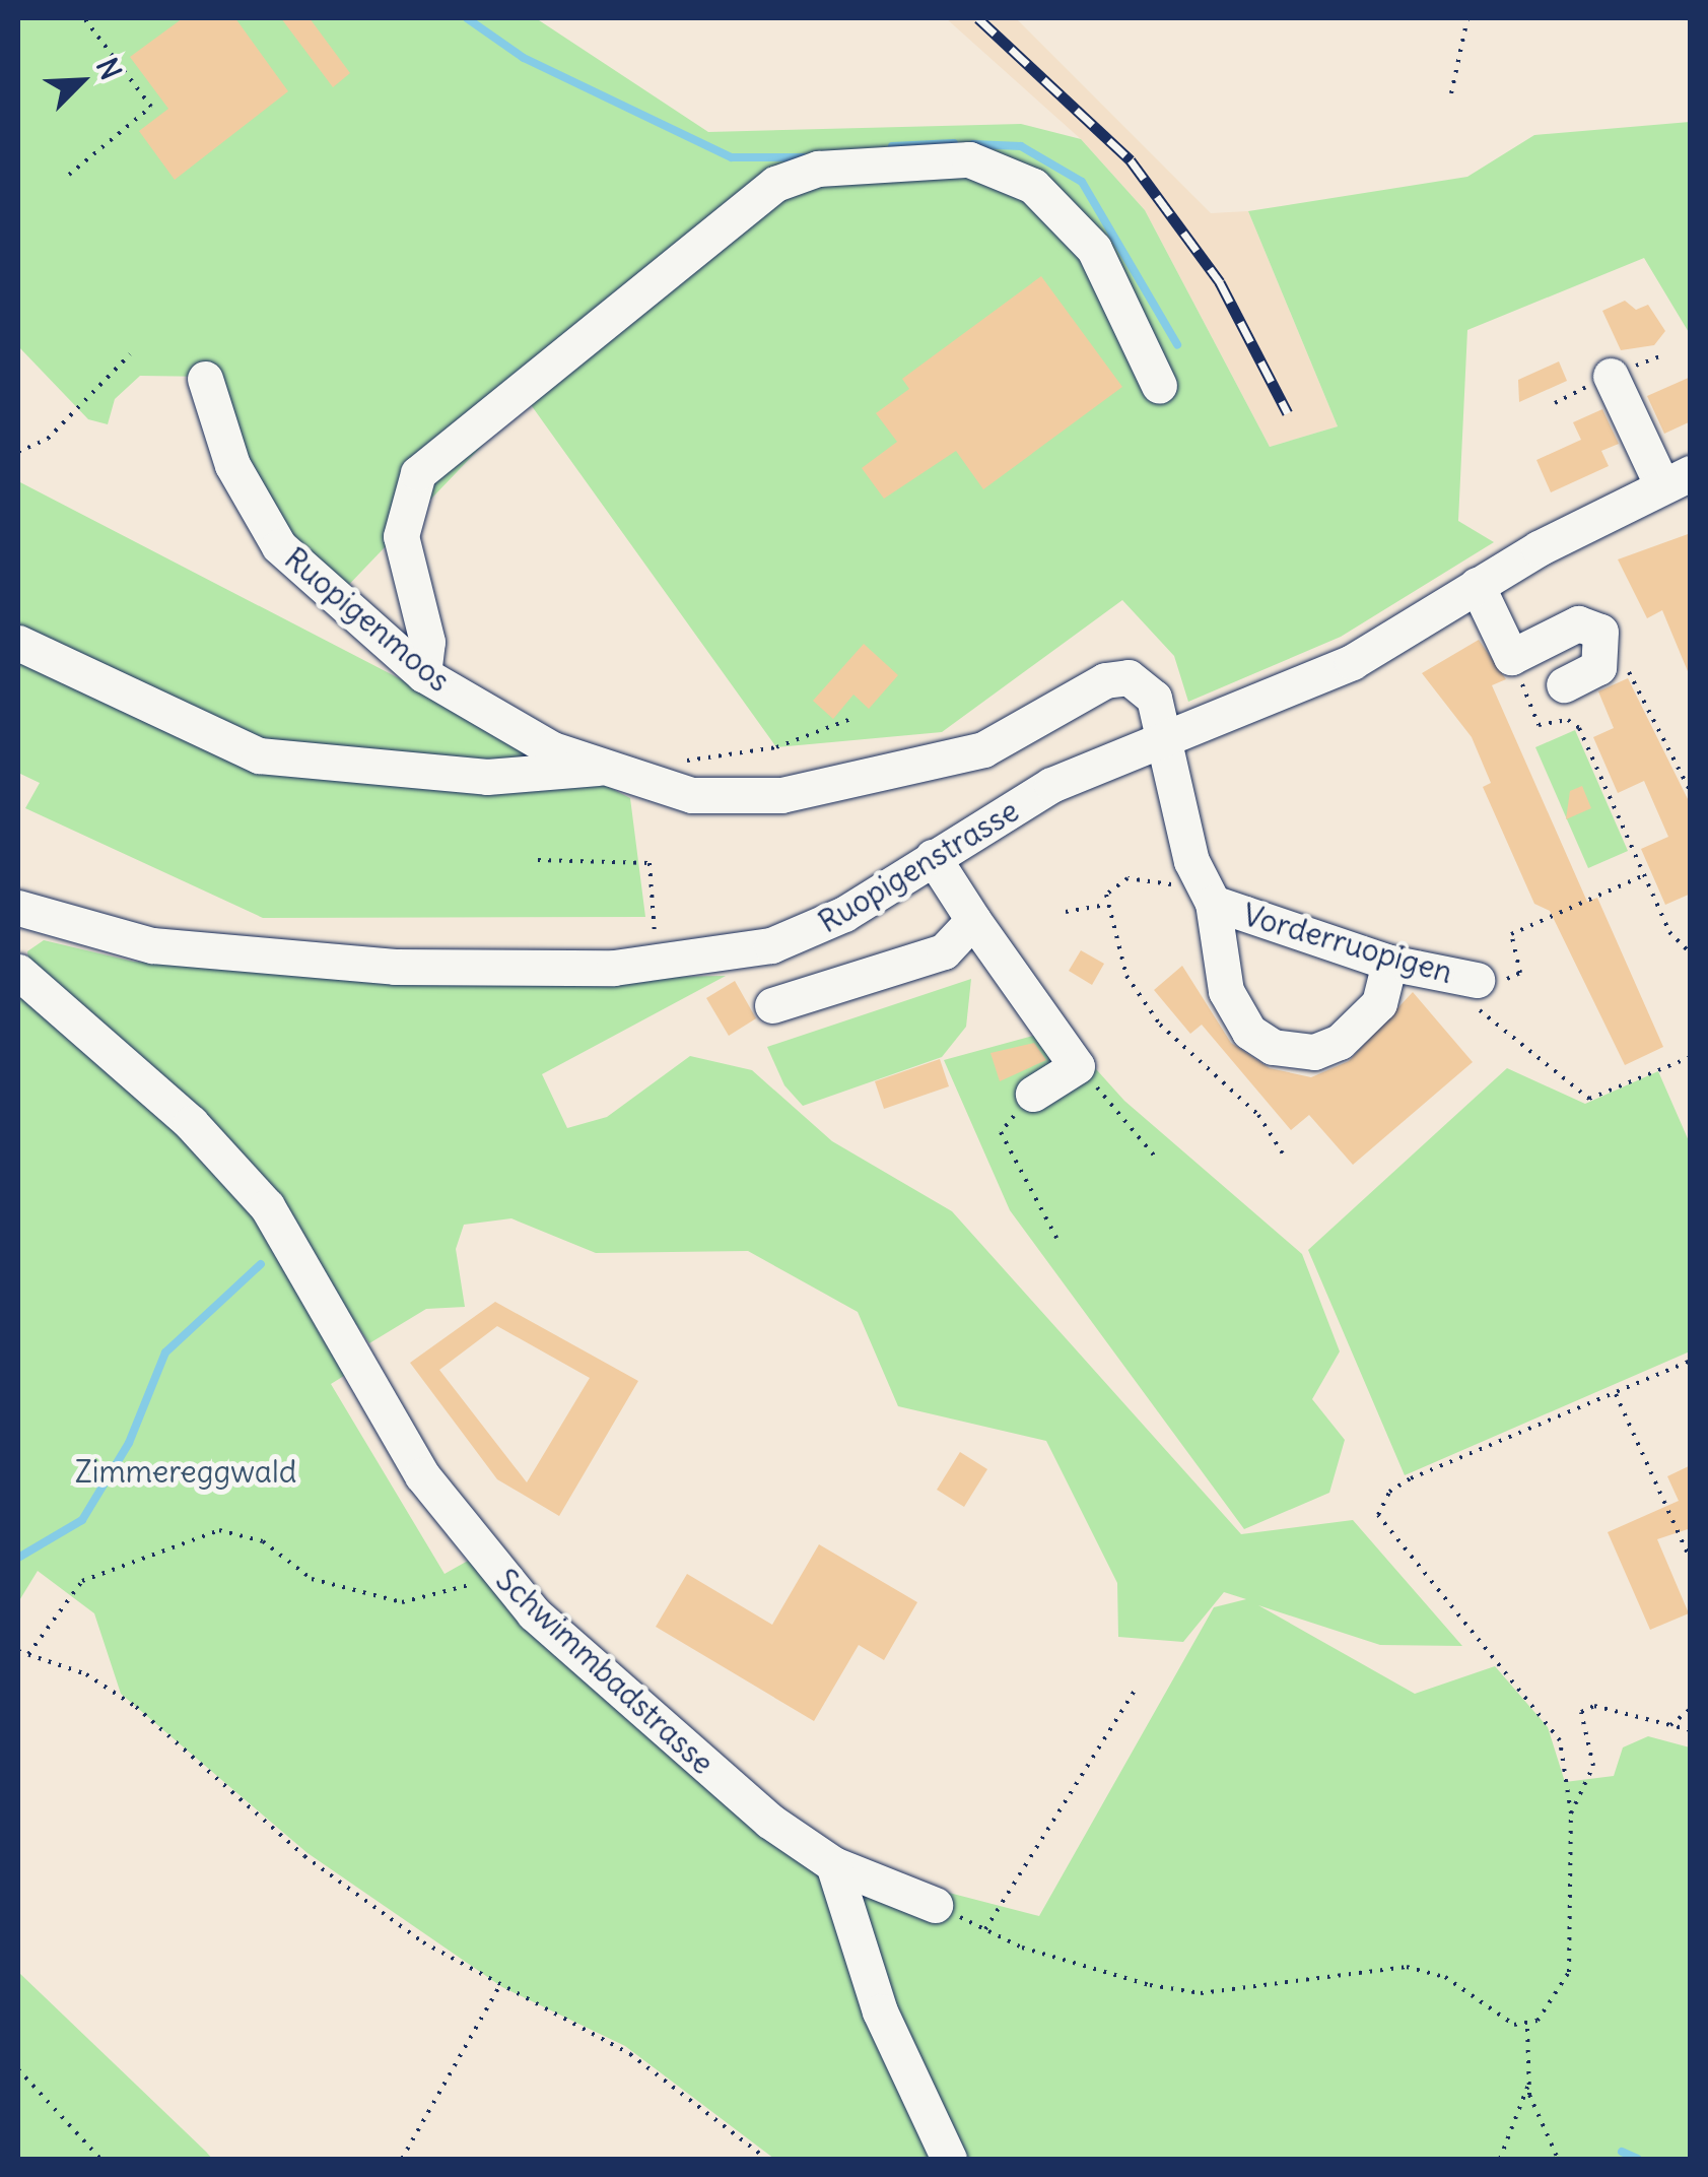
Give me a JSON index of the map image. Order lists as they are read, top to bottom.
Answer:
{
  "streets": {
    "street": [
      "Ruopigenmoos",
      "Ruopigenstrasse",
      "Vorderruopigen",
      "Schwimmbadstrasse"
    ]
  },
  "crossings": [
    ["Ruopigenmoos", "Ruopigenstrasse"]
  ],
  "parks": ["Zimmereggwald"],
  "north": "top right"
}
